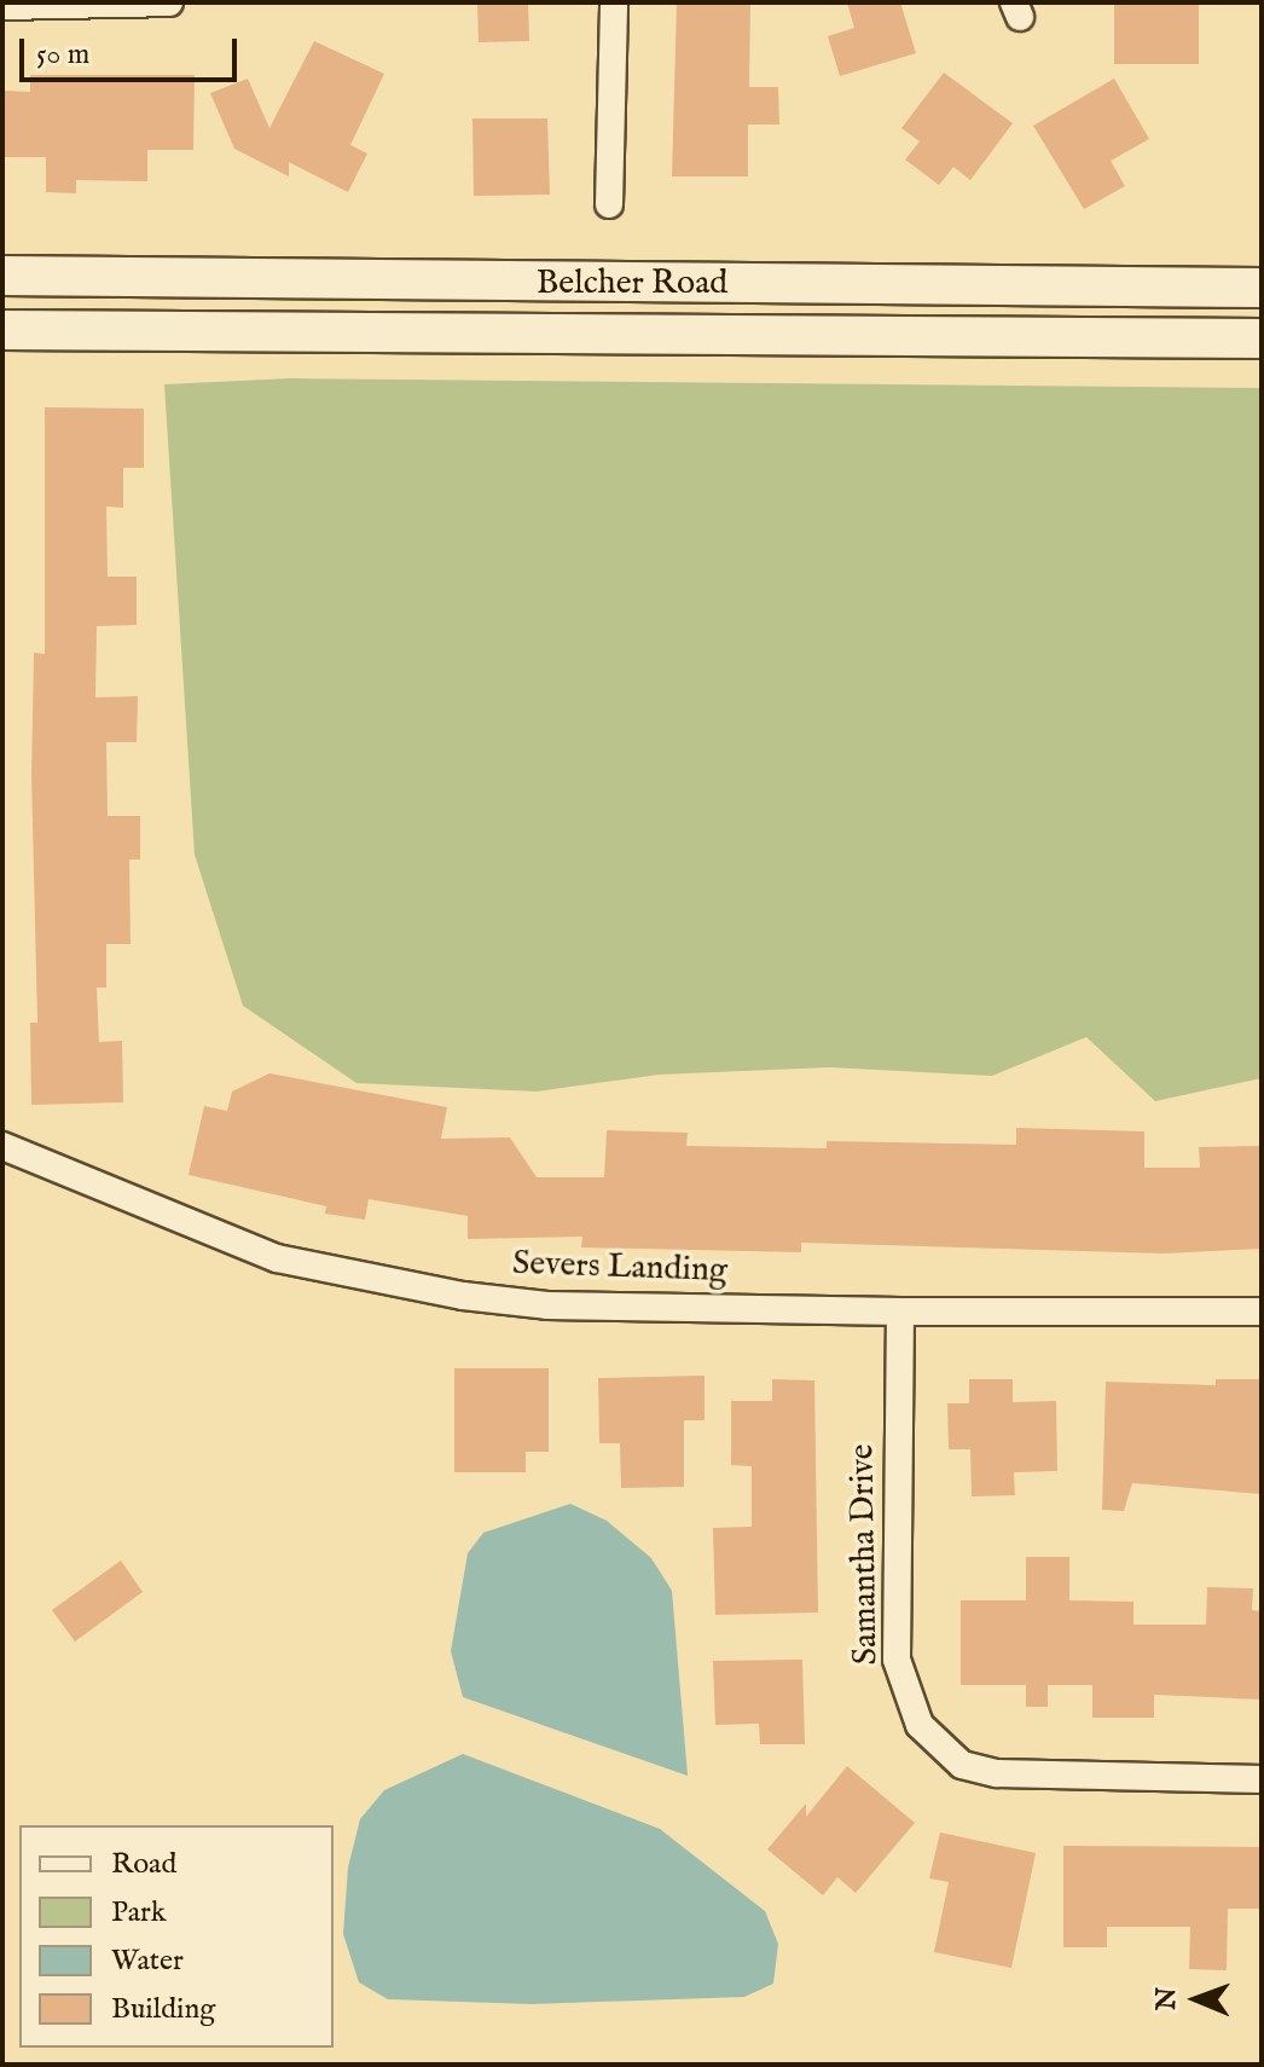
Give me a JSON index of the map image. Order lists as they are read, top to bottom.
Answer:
{
  "streets": {
    "main road": ["Belcher Road"],
    "street": ["Severs Landing", "Samantha Drive"]
  },
  "crossings": [
    ["Severs Landing", "Samantha Drive"]
  ],
  "legend": [
    "Road",
    "Park",
    "Water",
    "Building"
  ],
  "scale_bar": "50 m",
  "north": "left"
}
